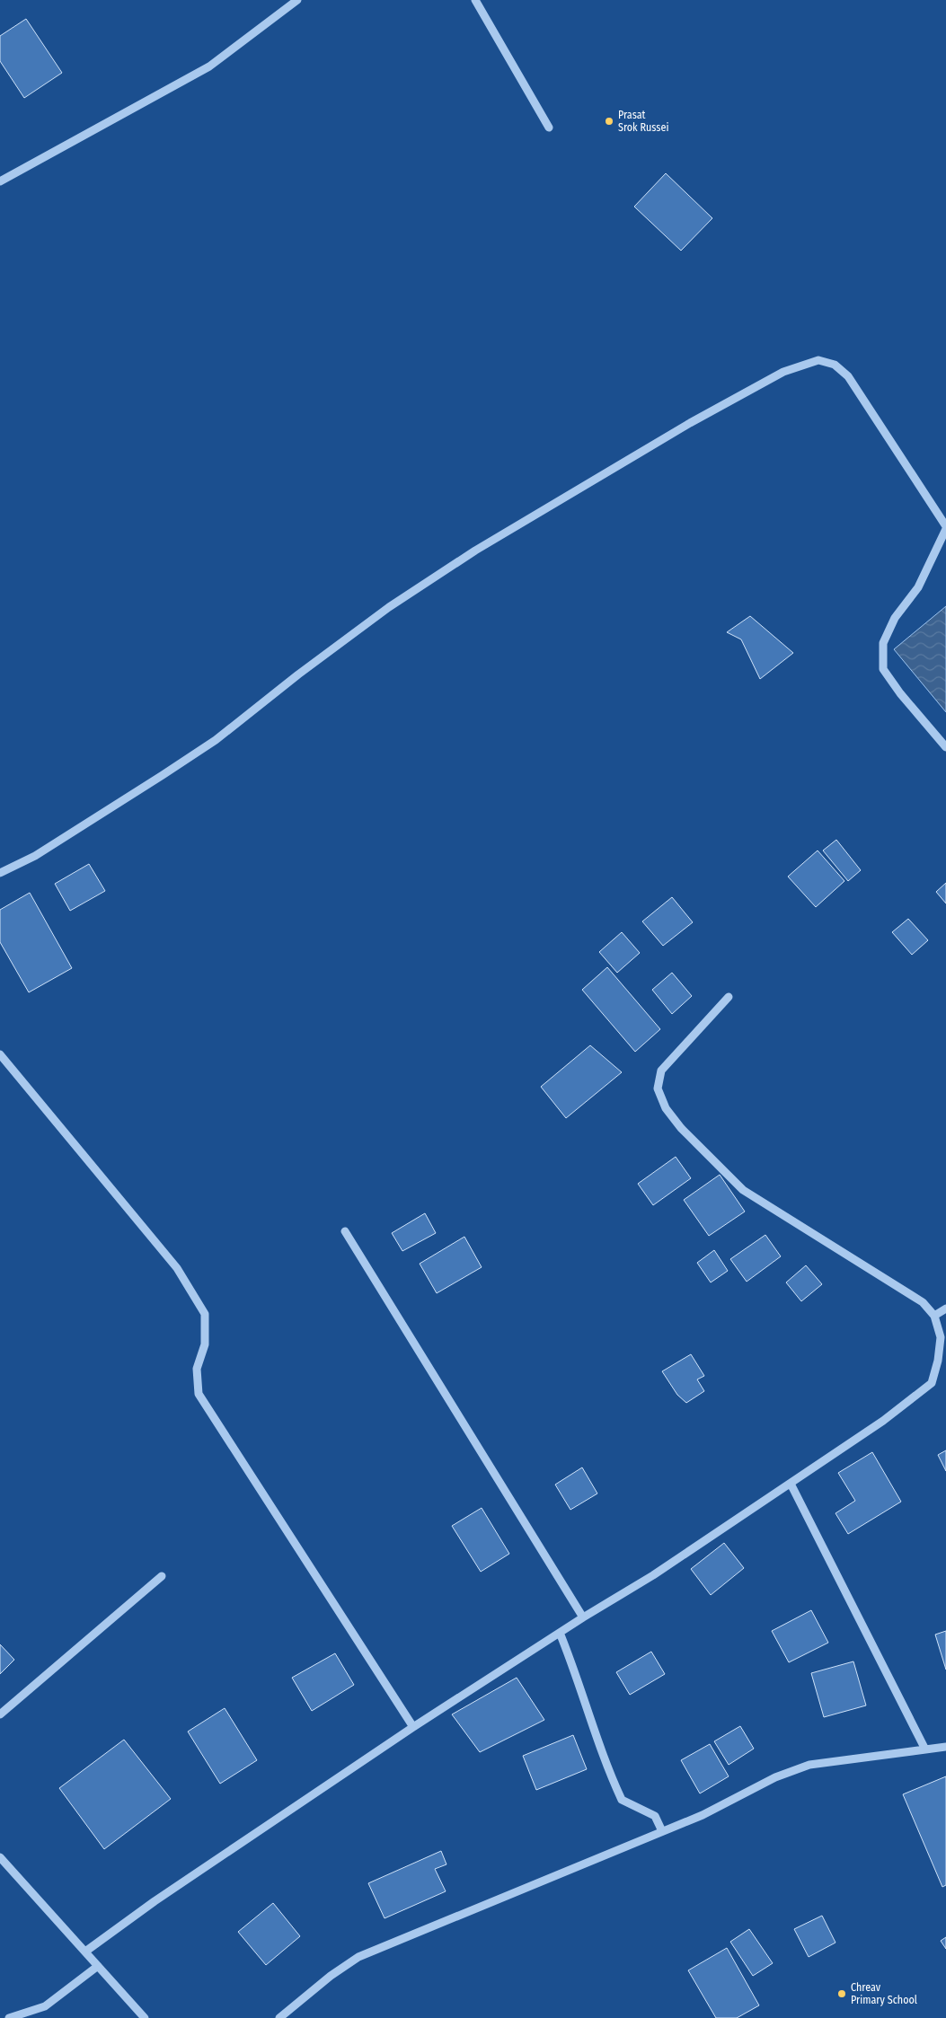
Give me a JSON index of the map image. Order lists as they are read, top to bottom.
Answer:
{
  "places": ["Prasat Srok Russei", "Chreav Primary School"]
}
